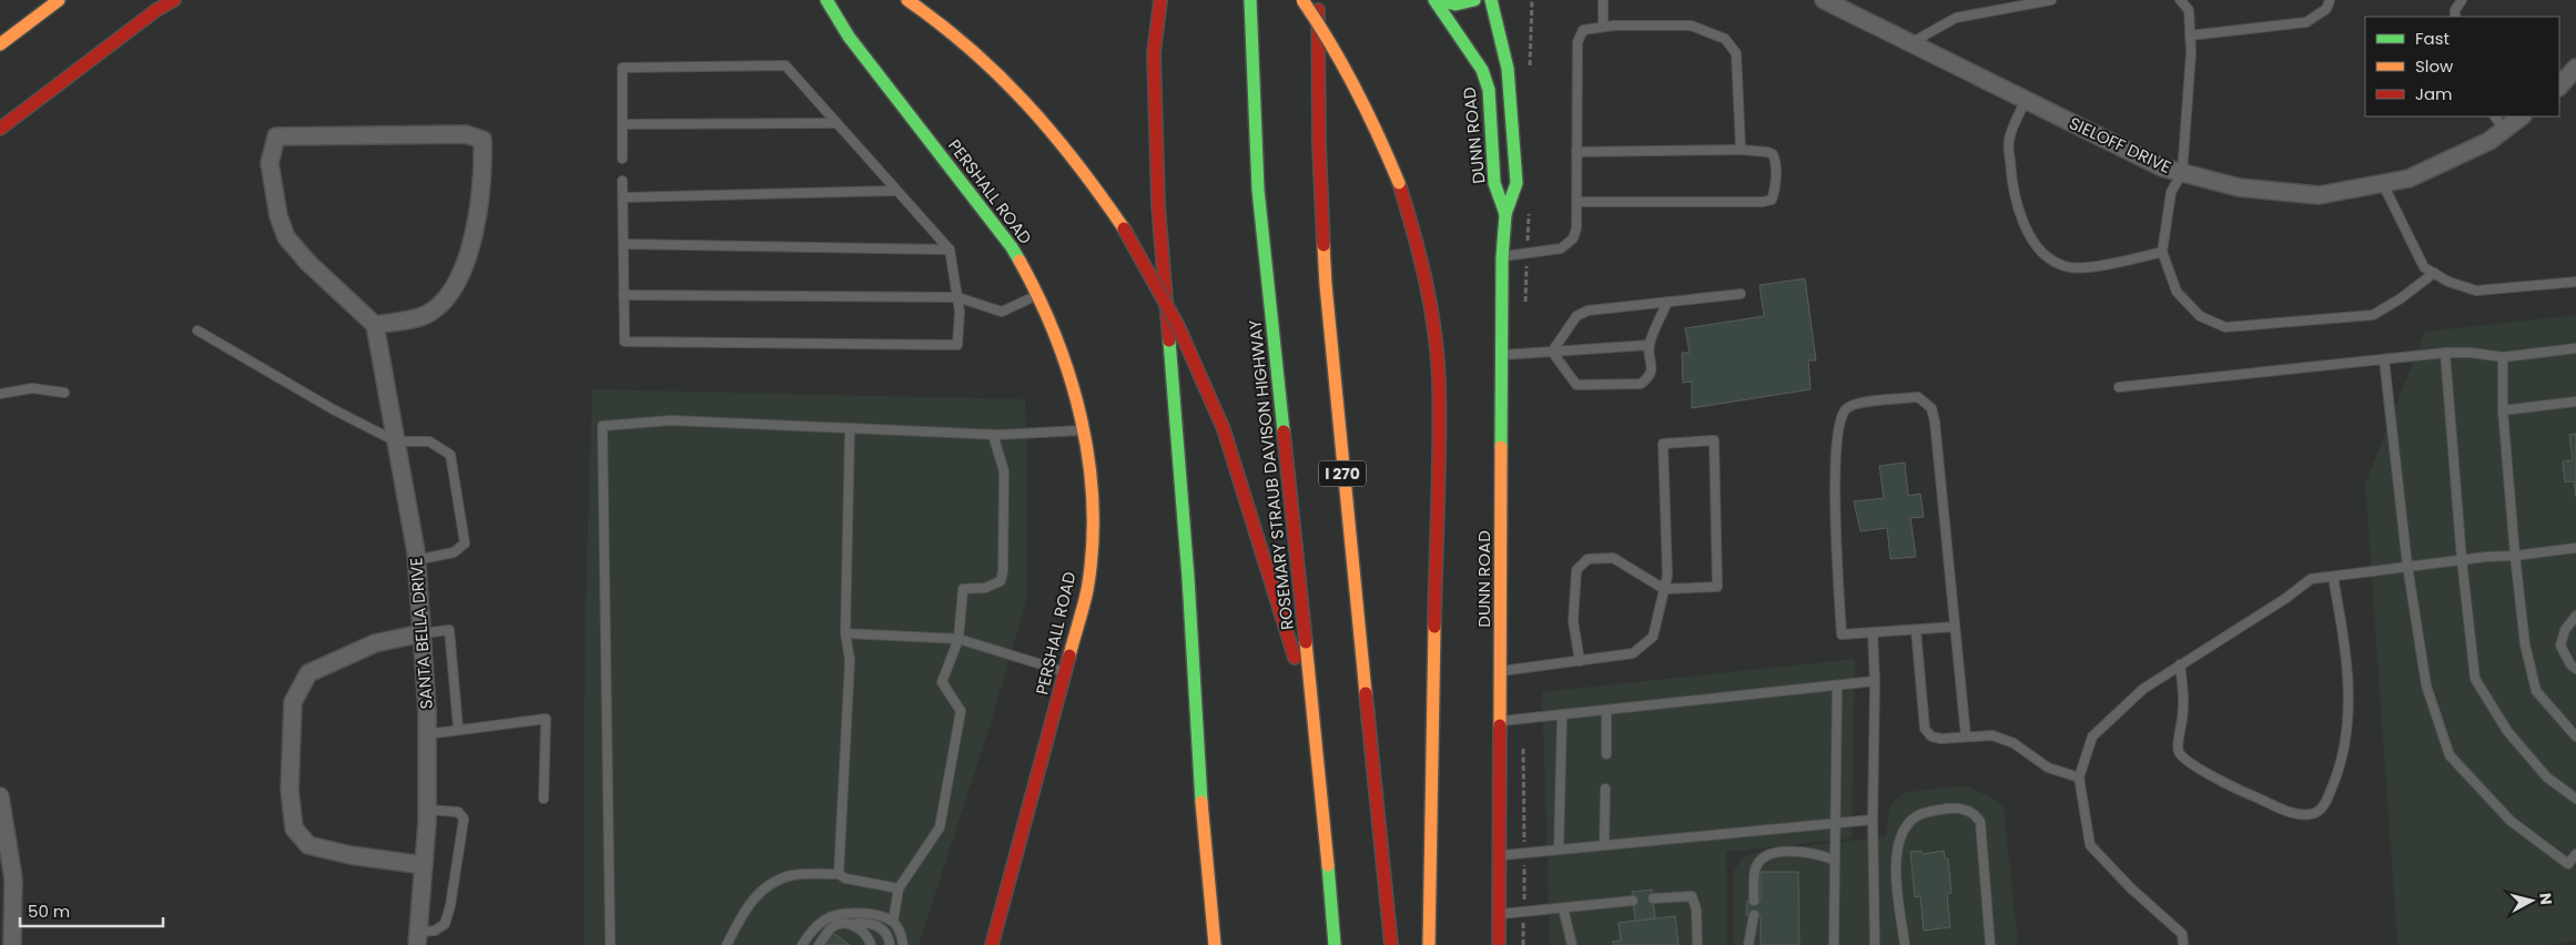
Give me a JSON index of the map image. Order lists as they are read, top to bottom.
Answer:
{
  "streets": {
    "main road": [
      "DUNN ROAD",
      "PERSHALL ROAD",
      "I 270",
      "ROSEMARY STRAUB DAVISON HIGHWAY"
    ],
    "street": ["SIELOFF DRIVE", "SANTA BELLA DRIVE"]
  },
  "legend": ["Fast", "Slow", "Jam"],
  "scale_bar": "50 m",
  "north": "right"
}
